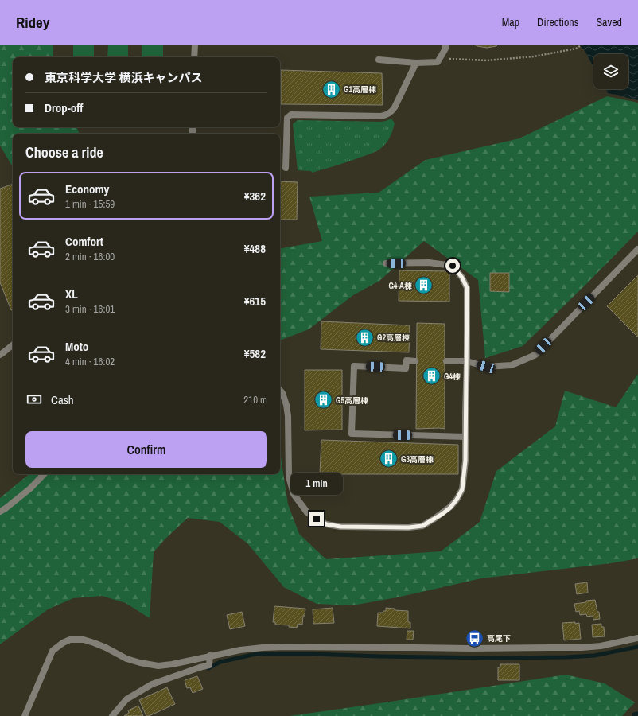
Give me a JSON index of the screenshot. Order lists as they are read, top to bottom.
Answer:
{
  "places": {
    "building": [
      "G1高層棟",
      "G4-A棟",
      "G2高層棟",
      "G4棟",
      "G5高層棟",
      "G3高層棟"
    ],
    "bus stop": ["高尾下"]
  },
  "page": {
    "header": "Ridey",
    "nav": ["Map", "Directions", "Saved"],
    "banner": ["東京科学大学 横浜キャンパス", "Drop-off"],
    "heading": "Choose a ride",
    "list": [
      {
        "name": "Economy",
        "note": "1 min · 15:59",
        "value": "¥362"
      },
      {
        "name": "Comfort",
        "note": "2 min · 16:00",
        "value": "¥488"
      },
      {
        "name": "XL",
        "note": "3 min · 16:01",
        "value": "¥615"
      },
      {
        "name": "Moto",
        "note": "4 min · 16:02",
        "value": "¥582"
      }
    ],
    "pay": ["Cash", "210 m"],
    "buttons": "Confirm",
    "bubble": "1 min"
  }
}
